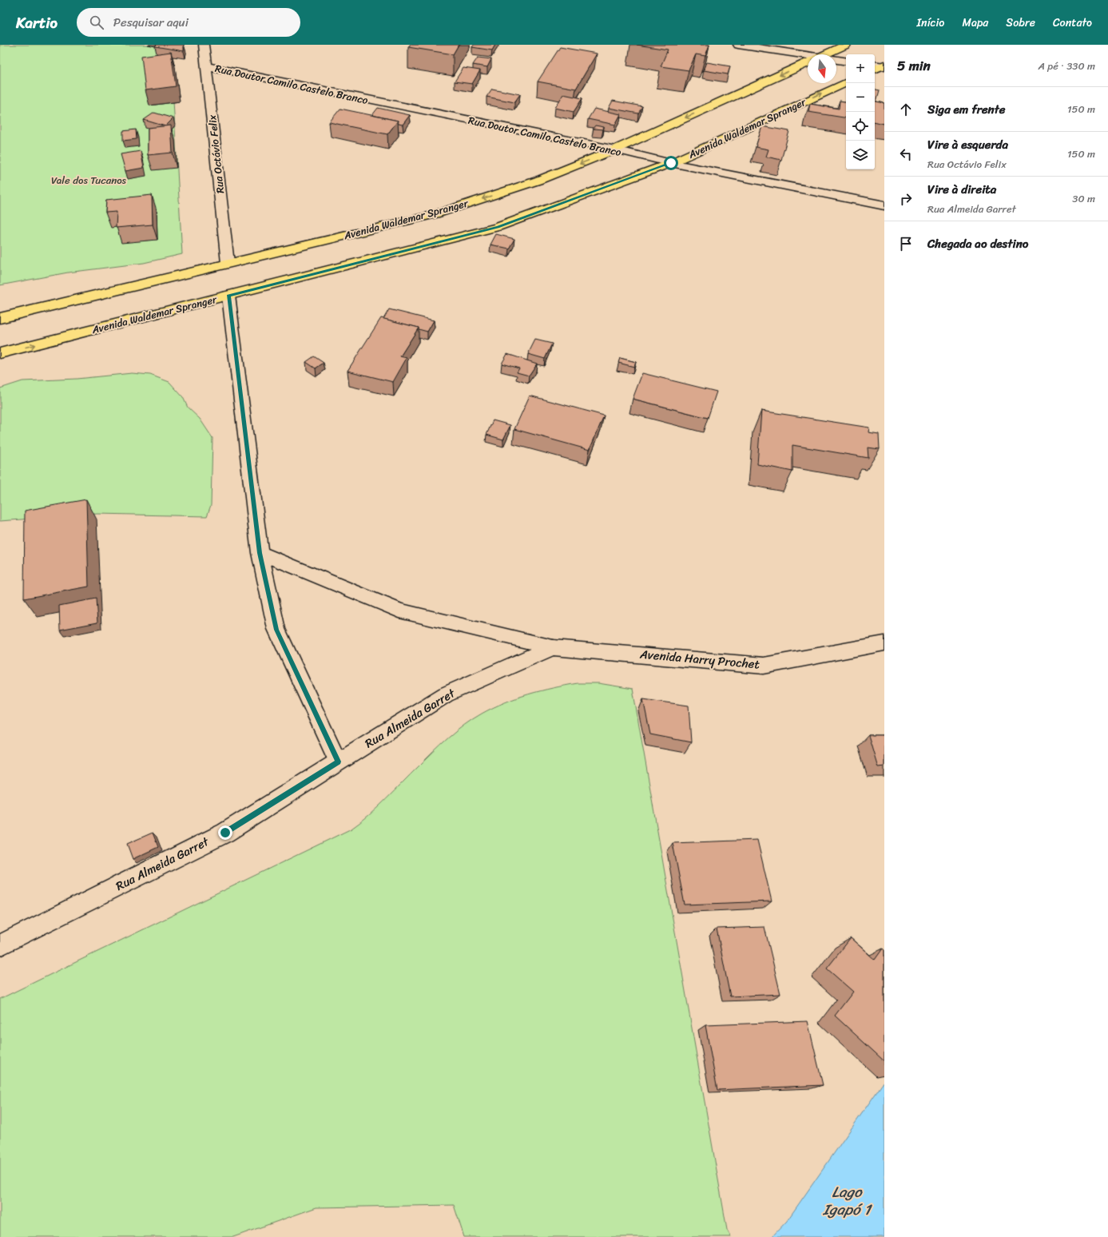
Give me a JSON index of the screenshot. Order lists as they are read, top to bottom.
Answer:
{
  "streets": {
    "main road": ["Avenida Waldemar Spranger"],
    "street": [
      "Rua Doutor Camilo Castelo Branco",
      "Rua Octávio Felix",
      "Avenida Harry Prochet",
      "Rua Almeida Garret"
    ]
  },
  "crossings": [
    ["Rua Doutor Camilo Castelo Branco", "Avenida Waldemar Spranger"],
    ["Rua Doutor Camilo Castelo Branco", "Rua Octávio Felix"],
    ["Avenida Waldemar Spranger", "Rua Octávio Felix"],
    ["Avenida Harry Prochet", "Rua Almeida Garret"]
  ],
  "water": ["Lago Igapó 1"],
  "parks": ["Vale dos Tucanos"],
  "north": "bottom",
  "page": {
    "header": "Kartio",
    "search": "Pesquisar aqui",
    "nav": [
      "Início",
      "Mapa",
      "Sobre",
      "Contato"
    ],
    "heading": ["5 min", "A pé · 330 m"],
    "map_buttons": ["+", "−"],
    "list": [
      ["Siga em frente", "150 m"],
      ["Vire à esquerda", "Rua Octávio Felix", "150 m"],
      ["Vire à direita", "Rua Almeida Garret", "30 m"],
      "Chegada ao destino"
    ]
  }
}
